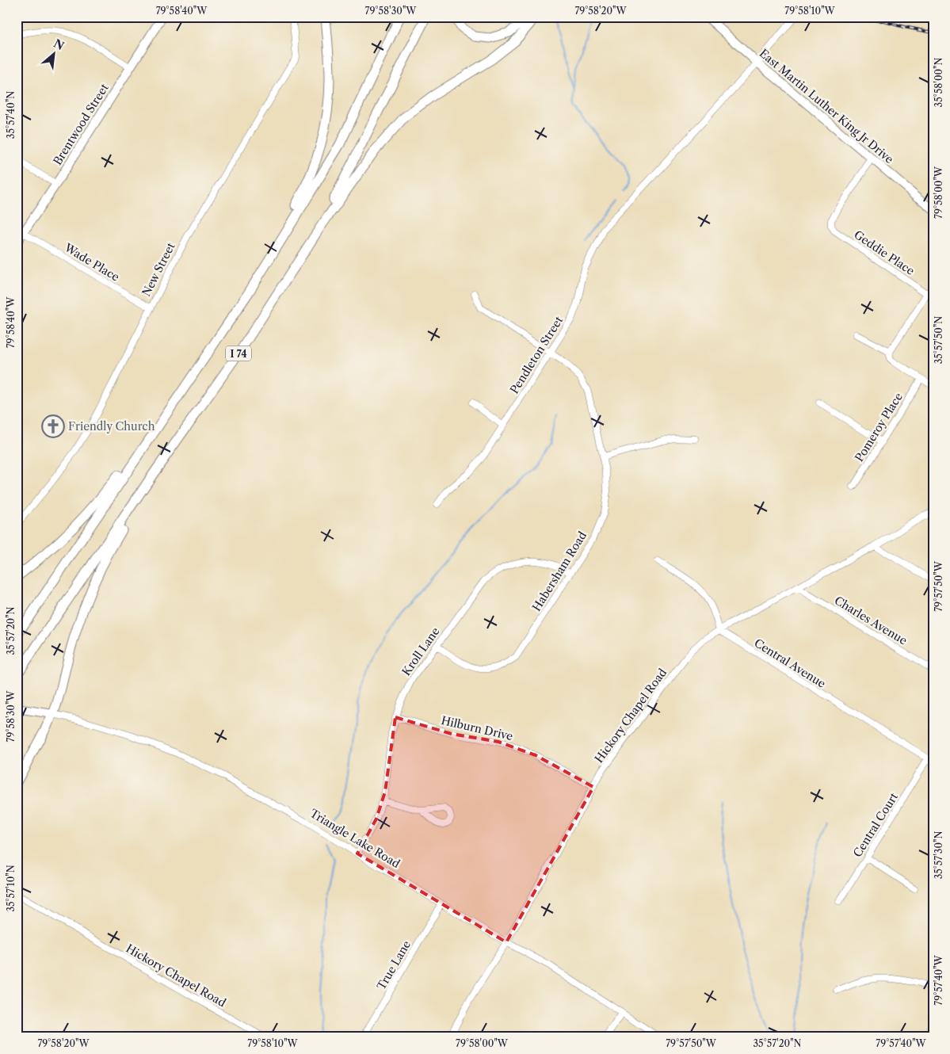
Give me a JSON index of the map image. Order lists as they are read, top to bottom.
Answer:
{
  "streets": {
    "highway": ["I 74"],
    "main road": ["East Martin Luther King Jr Drive", "Brentwood Street", "Triangle Lake Road"],
    "street": [
      "Geddie Place",
      "Wade Place",
      "New Street",
      "Pendleton Street",
      "Pomeroy Place",
      "Habersham Road",
      "Charles Avenue",
      "Kroll Lane",
      "Central Avenue",
      "Hickory Chapel Road",
      "Hilburn Drive",
      "Central Court",
      "True Lane"
    ]
  },
  "crossings": [
    ["East Martin Luther King Jr Drive", "Geddie Place"],
    ["East Martin Luther King Jr Drive", "Pendleton Street"],
    ["Brentwood Street", "Wade Place"],
    ["Wade Place", "New Street"],
    ["Pendleton Street", "Habersham Road"],
    ["Habersham Road", "Kroll Lane"],
    ["Charles Avenue", "Hickory Chapel Road"],
    ["Kroll Lane", "Hilburn Drive"],
    ["Kroll Lane", "Triangle Lake Road"],
    ["Central Avenue", "Hickory Chapel Road"],
    ["Central Avenue", "Central Court"],
    ["Hickory Chapel Road", "Hilburn Drive"],
    ["Hickory Chapel Road", "Triangle Lake Road"],
    ["Triangle Lake Road", "True Lane"]
  ],
  "places": {
    "church": ["Friendly Church"]
  },
  "north": "top right",
  "coordinates": [
    "79°58'40\"W",
    "79°58'30\"W",
    "79°58'20\"W",
    "79°58'10\"W",
    "35°58'00\"N",
    "35°57'40\"N",
    "79°58'00\"W",
    "35°57'50\"N",
    "79°57'50\"W",
    "35°57'20\"N",
    "35°57'30\"N",
    "35°57'10\"N",
    "79°57'40\"W"
  ]
}
